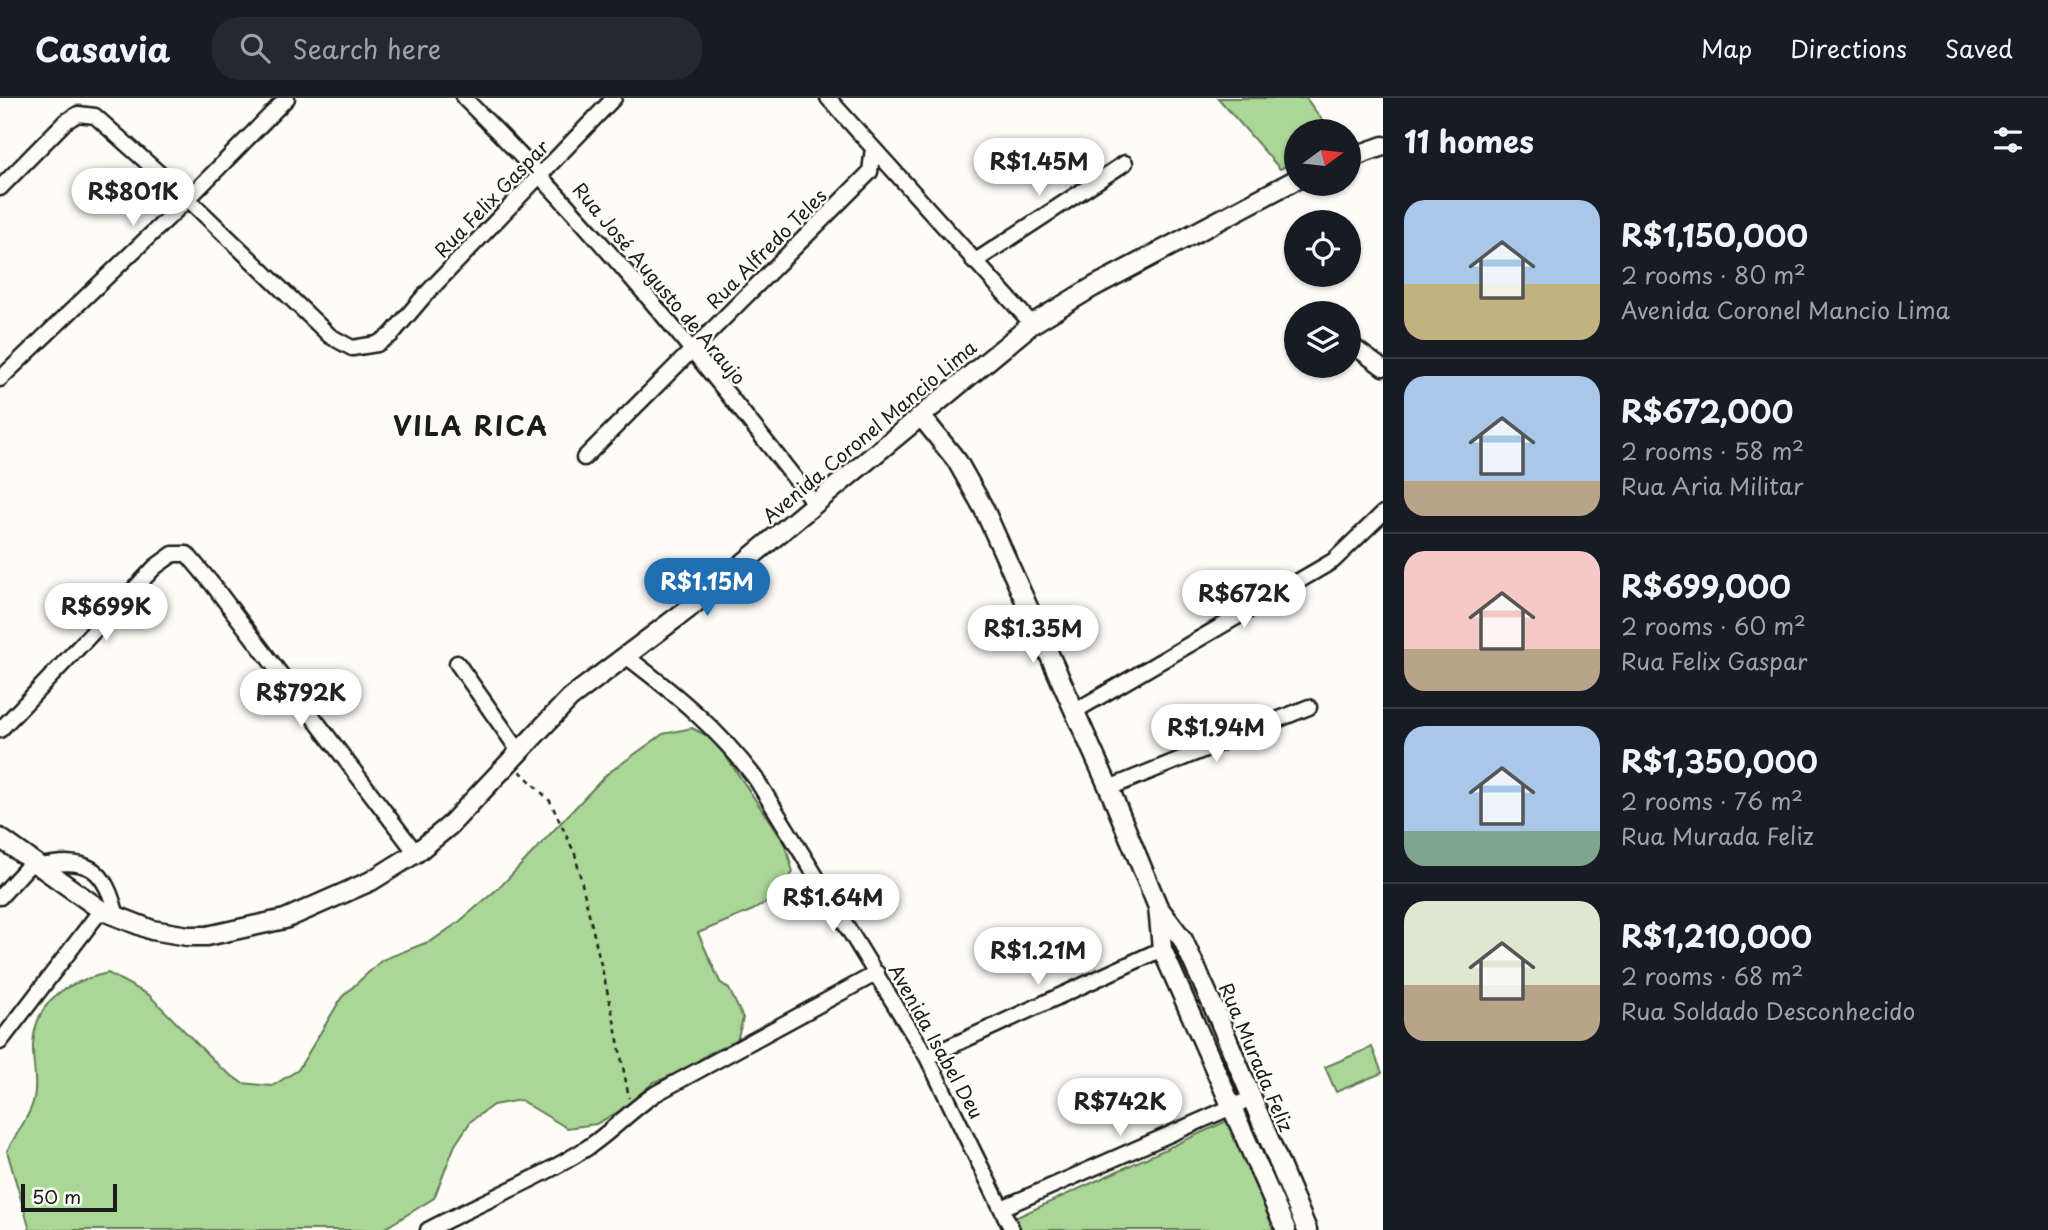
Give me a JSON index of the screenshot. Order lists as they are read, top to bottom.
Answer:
{
  "streets": {
    "street": [
      "Rua Felix Gaspar",
      "Rua Alfredo Teles",
      "Rua José Augusto de Araujo",
      "Avenida Coronel Mancio Lima",
      "Avenida Isabel Deu",
      "Rua Murada Feliz"
    ]
  },
  "crossings": [
    ["Rua Felix Gaspar", "Rua José Augusto de Araujo"],
    ["Rua Alfredo Teles", "Rua José Augusto de Araujo"],
    ["Rua José Augusto de Araujo", "Avenida Coronel Mancio Lima"],
    ["Avenida Coronel Mancio Lima", "Avenida Isabel Deu"],
    ["Avenida Coronel Mancio Lima", "Rua Murada Feliz"]
  ],
  "districts": ["VILA RICA"],
  "scale_bar": "50 m",
  "north": "right",
  "page": {
    "header": "Casavia",
    "search": "Search here",
    "nav": ["Map", "Directions", "Saved"],
    "heading": "11 homes",
    "price": [
      "R$1.45M",
      "R$801K",
      "R$1.15M",
      "R$672K",
      "R$699K",
      "R$1.35M",
      "R$792K",
      "R$1.94M",
      "R$1.64M",
      "R$1.21M",
      "R$742K"
    ],
    "list": [
      {
        "name": "R$1,150,000",
        "note": "2 rooms · 80 m² · Avenida Coronel Mancio Lima"
      },
      {
        "name": "R$672,000",
        "note": "2 rooms · 58 m² · Rua Aria Militar"
      },
      {
        "name": "R$699,000",
        "note": "2 rooms · 60 m² · Rua Felix Gaspar"
      },
      {
        "name": "R$1,350,000",
        "note": "2 rooms · 76 m² · Rua Murada Feliz"
      },
      {
        "name": "R$1,210,000",
        "note": "2 rooms · 68 m² · Rua Soldado Desconhecido"
      }
    ],
    "scale": "50 m"
  }
}
